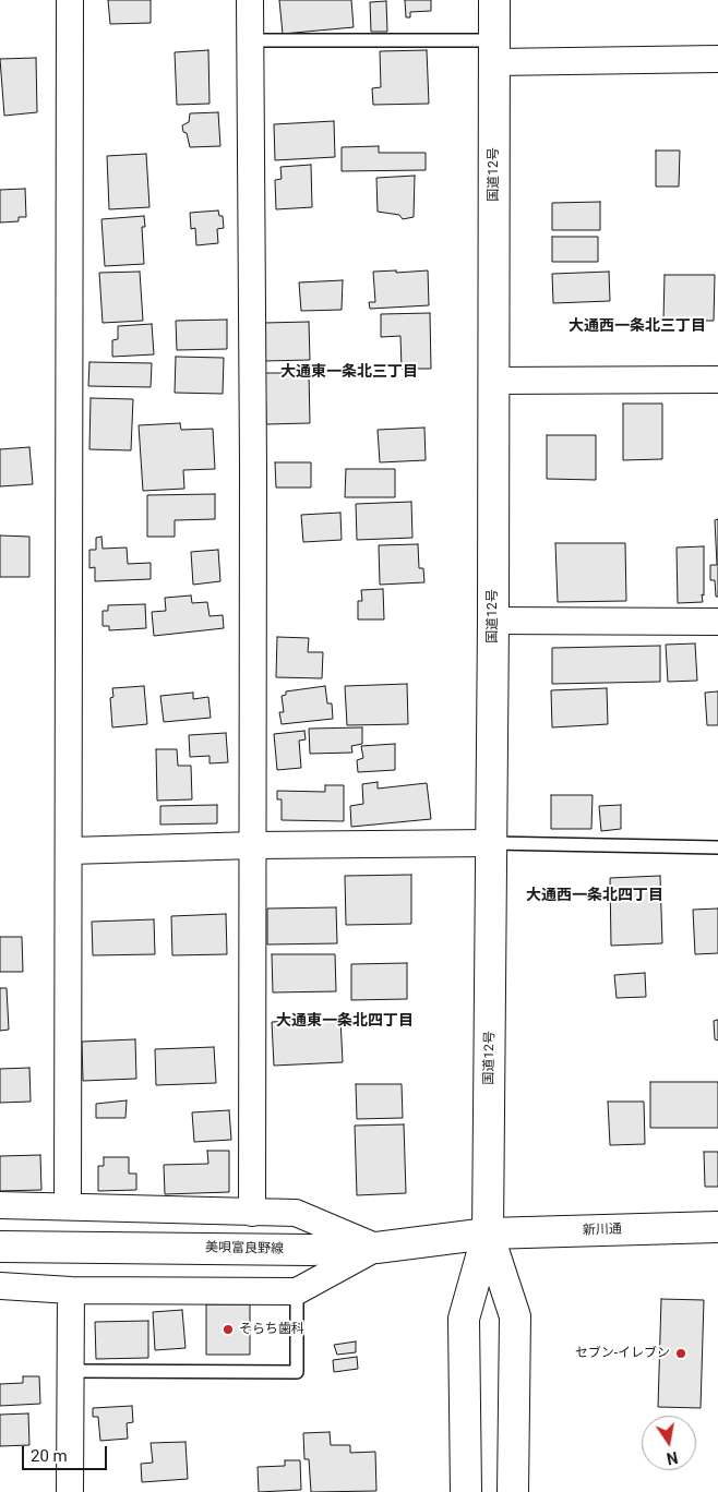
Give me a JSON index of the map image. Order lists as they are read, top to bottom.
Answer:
{
  "streets": {
    "main road": ["国道12号", "新川通", "美唄富良野線"]
  },
  "crossings": [
    ["国道12号", "新川通"],
    ["国道12号", "美唄富良野線"],
    ["新川通", "美唄富良野線"]
  ],
  "districts": [
    "大通西一条北三丁目",
    "大通東一条北三丁目",
    "大通西一条北四丁目",
    "大通東一条北四丁目"
  ],
  "places": ["そらち歯科", "セブン-イレブン"],
  "scale_bar": "20 m",
  "north": "bottom"
}
